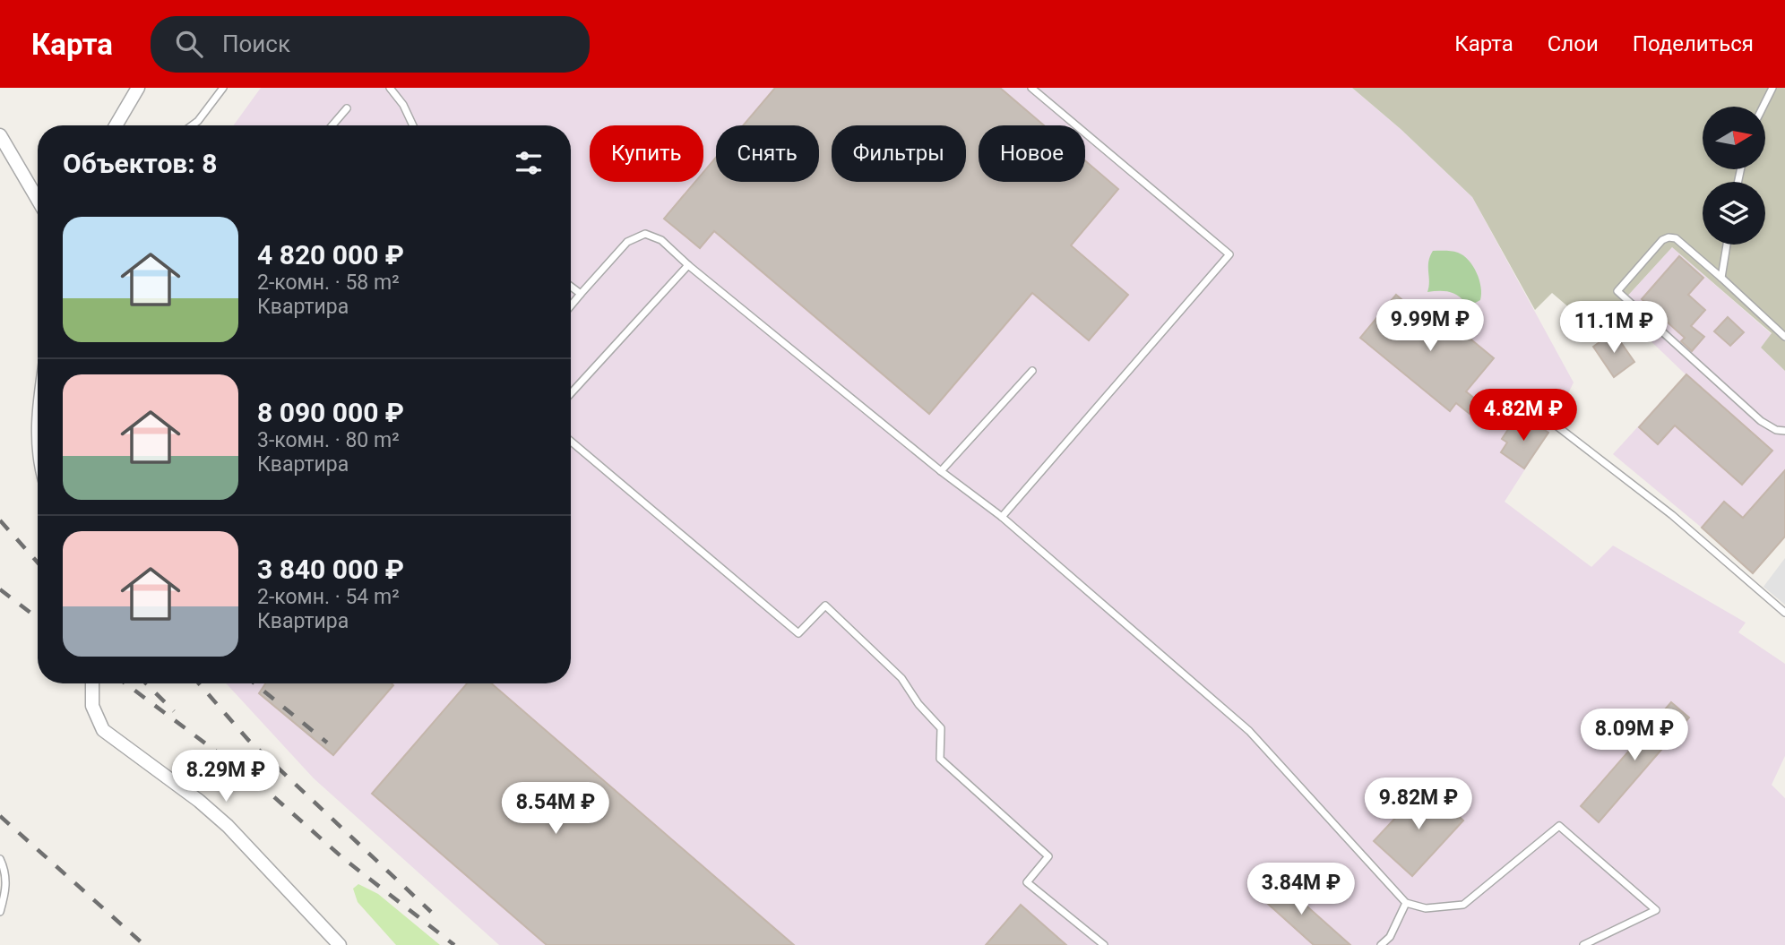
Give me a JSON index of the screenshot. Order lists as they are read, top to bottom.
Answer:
{
  "north": "right",
  "page": {
    "header": "Карта",
    "search": "Поиск",
    "nav": ["Карта", "Слои", "Поделиться"],
    "chip": [
      "Купить",
      "Снять",
      "Фильтры",
      "Новое"
    ],
    "heading": "Объектов: 8",
    "list": [
      {
        "name": "4 820 000 ₽",
        "note": "2-комн. · 58 m² · Квартира"
      },
      {
        "name": "8 090 000 ₽",
        "note": "3-комн. · 80 m² · Квартира"
      },
      {
        "name": "3 840 000 ₽",
        "note": "2-комн. · 54 m² · Квартира"
      }
    ],
    "price": [
      "9.99M ₽",
      "11.1M ₽",
      "4.82M ₽",
      "8.09M ₽",
      "8.29M ₽",
      "9.82M ₽",
      "8.54M ₽",
      "3.84M ₽"
    ]
  }
}
